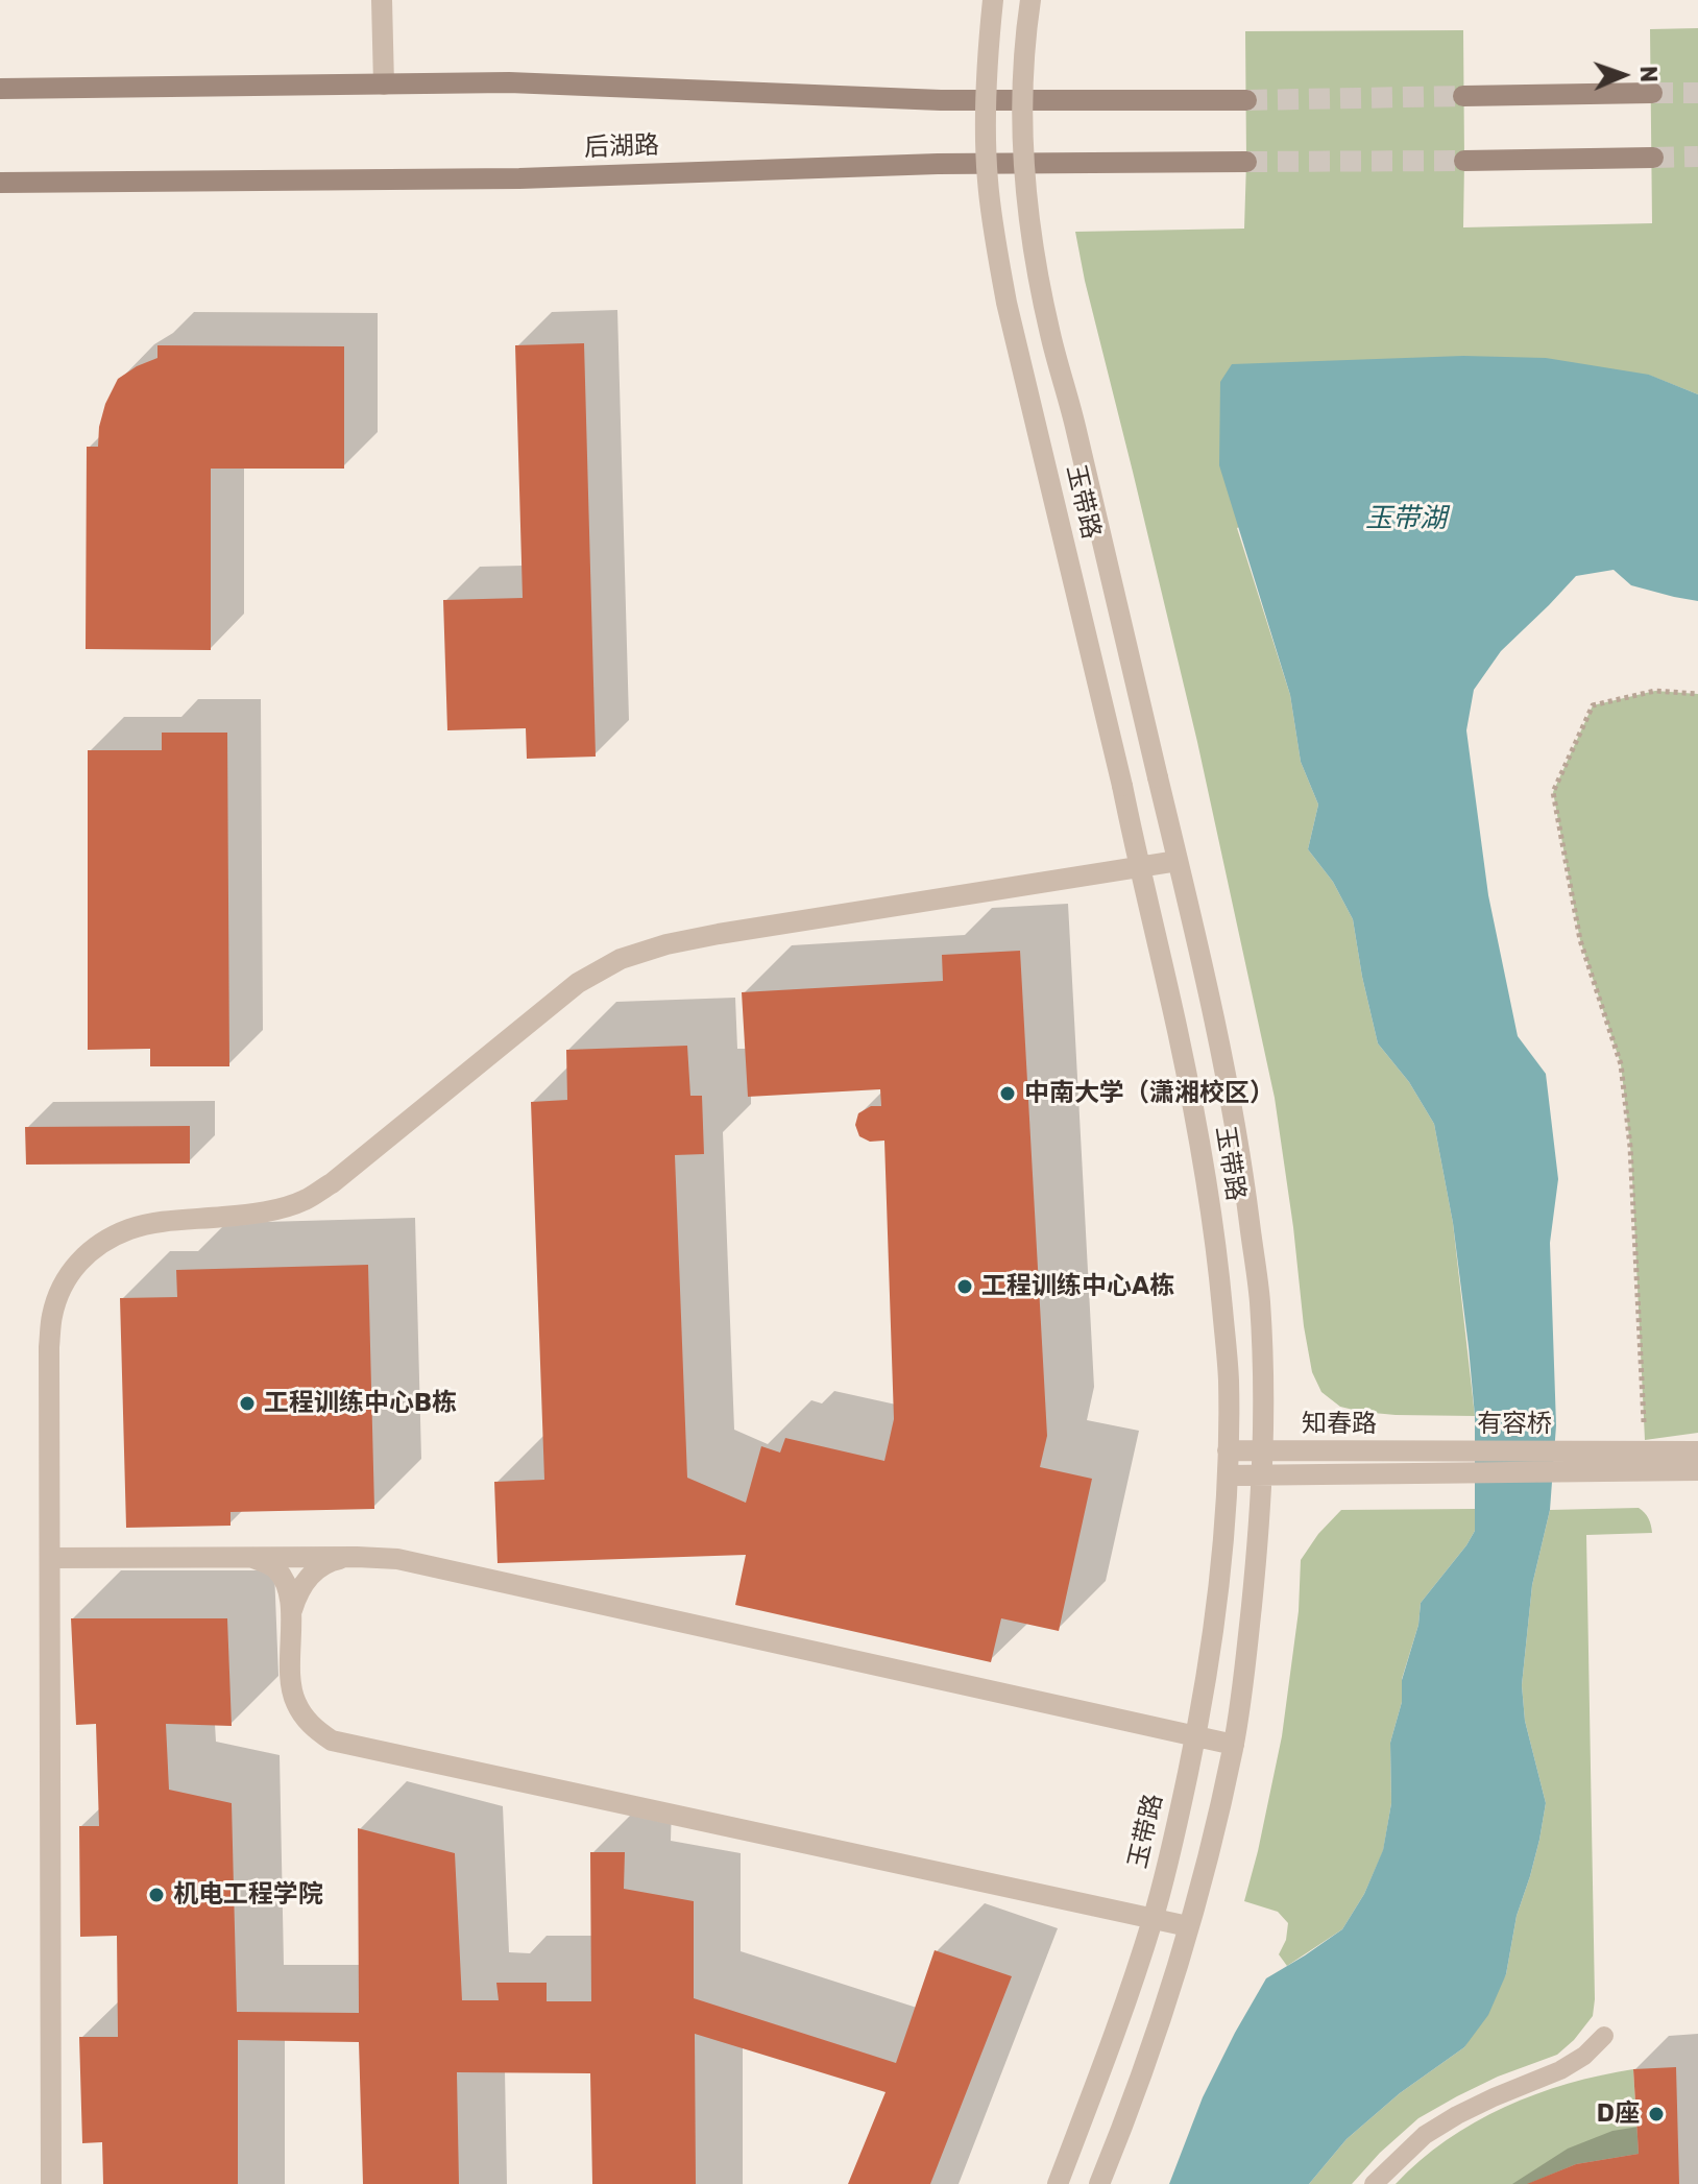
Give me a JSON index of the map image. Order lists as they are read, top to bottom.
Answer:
{
  "streets": {
    "main road": ["后湖路"],
    "street": ["玉带路", "知春路", "有容桥"]
  },
  "crossings": [
    ["玉带路", "知春路"],
    ["知春路", "有容桥"]
  ],
  "water": ["玉带湖"],
  "places": [
    "中南大学（潇湘校区）",
    "工程训练中心A栋",
    "工程训练中心B栋",
    "机电工程学院",
    "D座"
  ],
  "north": "right"
}
